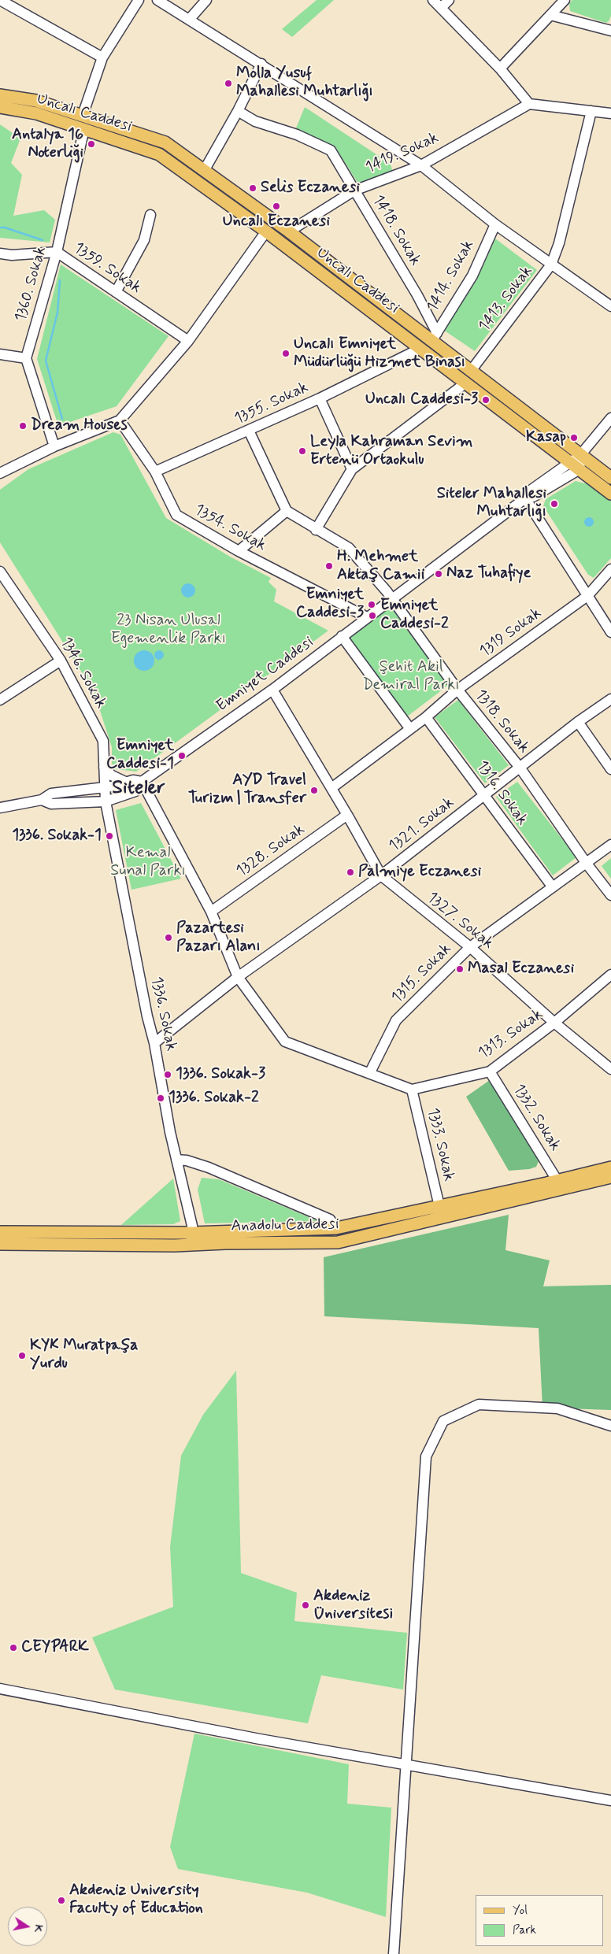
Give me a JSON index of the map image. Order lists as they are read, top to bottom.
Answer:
{
  "streets": {
    "main road": ["Uncalı Caddesi", "Anadolu Caddesi"],
    "street": [
      "1419. Sokak",
      "1418. Sokak",
      "1359. Sokak",
      "1414. Sokak",
      "1360. Sokak",
      "1413. Sokak",
      "1355. Sokak",
      "1354. Sokak",
      "1319 Sokak",
      "1346. Sokak",
      "Emniyet Caddesi",
      "1318. Sokak",
      "1316. Sokak",
      "1321. Sokak",
      "1328. Sokak",
      "1327. Sokak",
      "1315. Sokak",
      "1336. Sokak",
      "1313. Sokak",
      "1332. Sokak",
      "1333. Sokak"
    ]
  },
  "crossings": [
    ["Uncalı Caddesi", "1419. Sokak"],
    ["Uncalı Caddesi", "1418. Sokak"],
    ["Uncalı Caddesi", "1414. Sokak"],
    ["Uncalı Caddesi", "1360. Sokak"],
    ["Uncalı Caddesi", "1413. Sokak"],
    ["Uncalı Caddesi", "1355. Sokak"],
    ["Uncalı Caddesi", "Emniyet Caddesi"],
    ["1419. Sokak", "1418. Sokak"],
    ["1418. Sokak", "1414. Sokak"],
    ["1359. Sokak", "1360. Sokak"],
    ["1355. Sokak", "1354. Sokak"],
    ["1354. Sokak", "Emniyet Caddesi"],
    ["1319 Sokak", "1318. Sokak"],
    ["1319 Sokak", "1316. Sokak"],
    ["1319 Sokak", "1327. Sokak"],
    ["1346. Sokak", "Emniyet Caddesi"],
    ["1346. Sokak", "1336. Sokak"],
    ["Emniyet Caddesi", "1318. Sokak"],
    ["Emniyet Caddesi", "1327. Sokak"],
    ["Emniyet Caddesi", "1336. Sokak"],
    ["1318. Sokak", "1321. Sokak"],
    ["1318. Sokak", "1315. Sokak"],
    ["1316. Sokak", "1321. Sokak"],
    ["1316. Sokak", "1315. Sokak"],
    ["1321. Sokak", "1327. Sokak"],
    ["1321. Sokak", "1336. Sokak"],
    ["1328. Sokak", "1327. Sokak"],
    ["1327. Sokak", "1315. Sokak"],
    ["1327. Sokak", "1313. Sokak"],
    ["1336. Sokak", "Anadolu Caddesi"],
    ["1313. Sokak", "1332. Sokak"],
    ["1313. Sokak", "1333. Sokak"],
    ["1332. Sokak", "Anadolu Caddesi"],
    ["1333. Sokak", "Anadolu Caddesi"]
  ],
  "districts": ["Siteler"],
  "parks": ["23 Nisan Ulusal Egemenlik Parkı", "Şehit Akil Demiral Parkı", "Kemal Sunal Parkı"],
  "places": [
    "Molla Yusuf Mahallesi Muhtarlığı",
    "Antalya 16 Noterliği",
    "Selis Eczanesi",
    "Uncalı Eczanesi",
    "Uncalı Emniyet Müdürlüğü Hizmet Binası",
    "Uncalı Caddesi-3",
    "Dream Houses",
    "Kasap",
    "Leyla Kahraman Sevim Ertenü Ortaokulu",
    "Siteler Mahallesi Muhtarlığı",
    "H. Mehmet Aktaş Camii",
    "Naz Tuhafiye",
    "Emniyet Caddesi-3",
    "Emniyet Caddesi-2",
    "Emniyet Caddesi-1",
    "AYD Travel Turizm | Transfer",
    "1336. Sokak-1",
    "Palmiye Eczanesi",
    "Pazartesi Pazarı Alanı",
    "Masal Eczanesi",
    "1336. Sokak-3",
    "1336. Sokak-2",
    "KYK Muratpaşa Yurdu",
    "Akdeniz Üniversitesi",
    "CEYPARK",
    "Akdeniz University Faculty of Education"
  ],
  "legend": ["Yol", "Park"],
  "north": "right"
}
